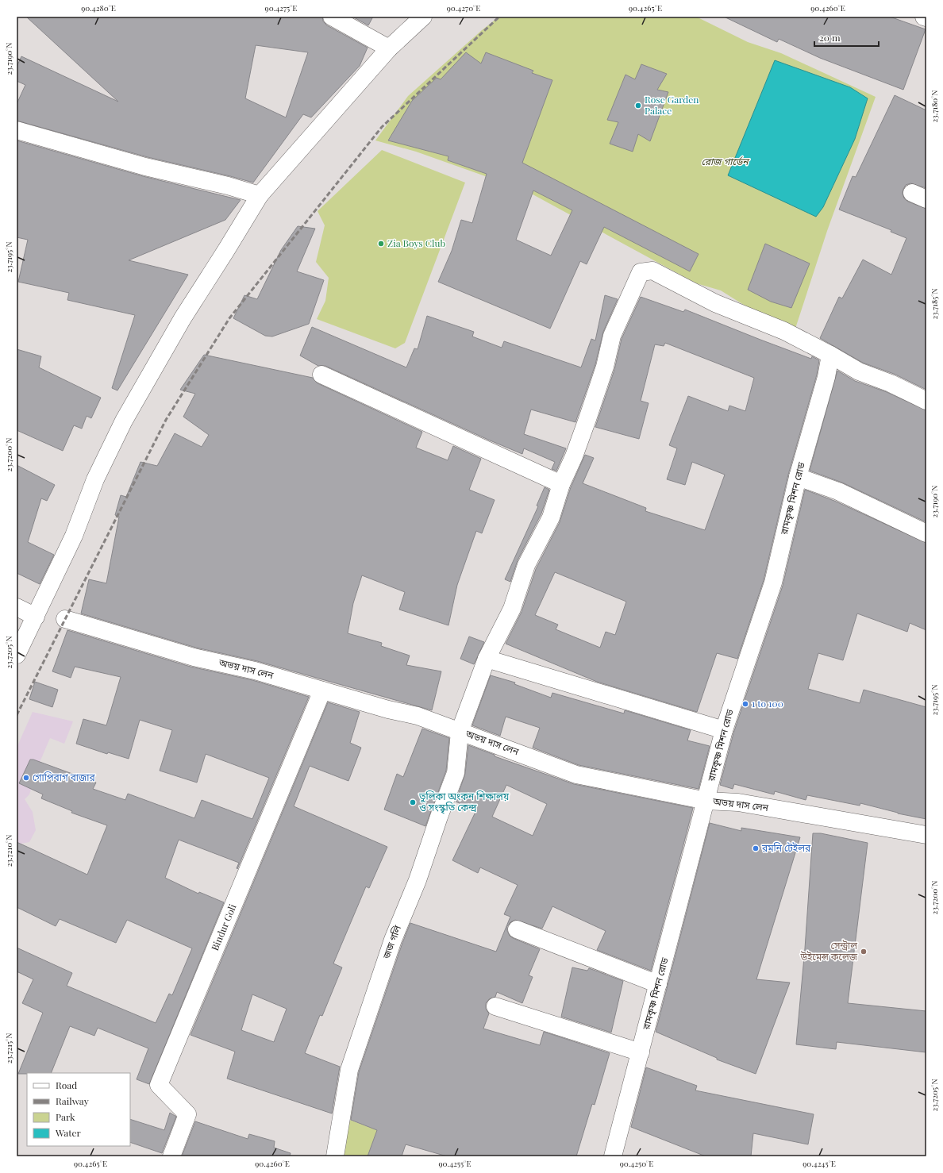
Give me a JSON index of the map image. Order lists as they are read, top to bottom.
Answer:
{
  "streets": {
    "street": [
      "রামকৃষ্ণ মিশন রোড",
      "অভয় দাস লেন",
      "Bindur Goli",
      "জজ গলি"
    ]
  },
  "crossings": [
    ["রামকৃষ্ণ মিশন রোড", "অভয় দাস লেন"],
    ["রামকৃষ্ণ মিশন রোড", "জজ গলি"],
    ["অভয় দাস লেন", "Bindur Goli"],
    ["অভয় দাস লেন", "জজ গলি"]
  ],
  "parks": ["রোজ গার্ডেন"],
  "places": [
    "Rose Garden Palace",
    "Zia Boys Club",
    "1 to 100",
    "গোপিবাগ বাজার",
    "তুলিকা অংকন শিক্ষালয় ও সংস্কৃতি কেন্দ্র",
    "রমনি টেইলর",
    "সেন্ট্রাল উইমেন্স কলেজ"
  ],
  "legend": [
    "Road",
    "Railway",
    "Park",
    "Water"
  ],
  "scale_bar": "20 m",
  "coordinates": [
    "90.4280°E",
    "90.4275°E",
    "90.4270°E",
    "90.4265°E",
    "90.4260°E",
    "23.7190°N",
    "23.7180°N",
    "23.7195°N",
    "23.7185°N",
    "23.7200°N",
    "23.7205°N",
    "23.7210°N",
    "23.7215°N",
    "90.4255°E",
    "90.4250°E",
    "90.4245°E"
  ]
}
